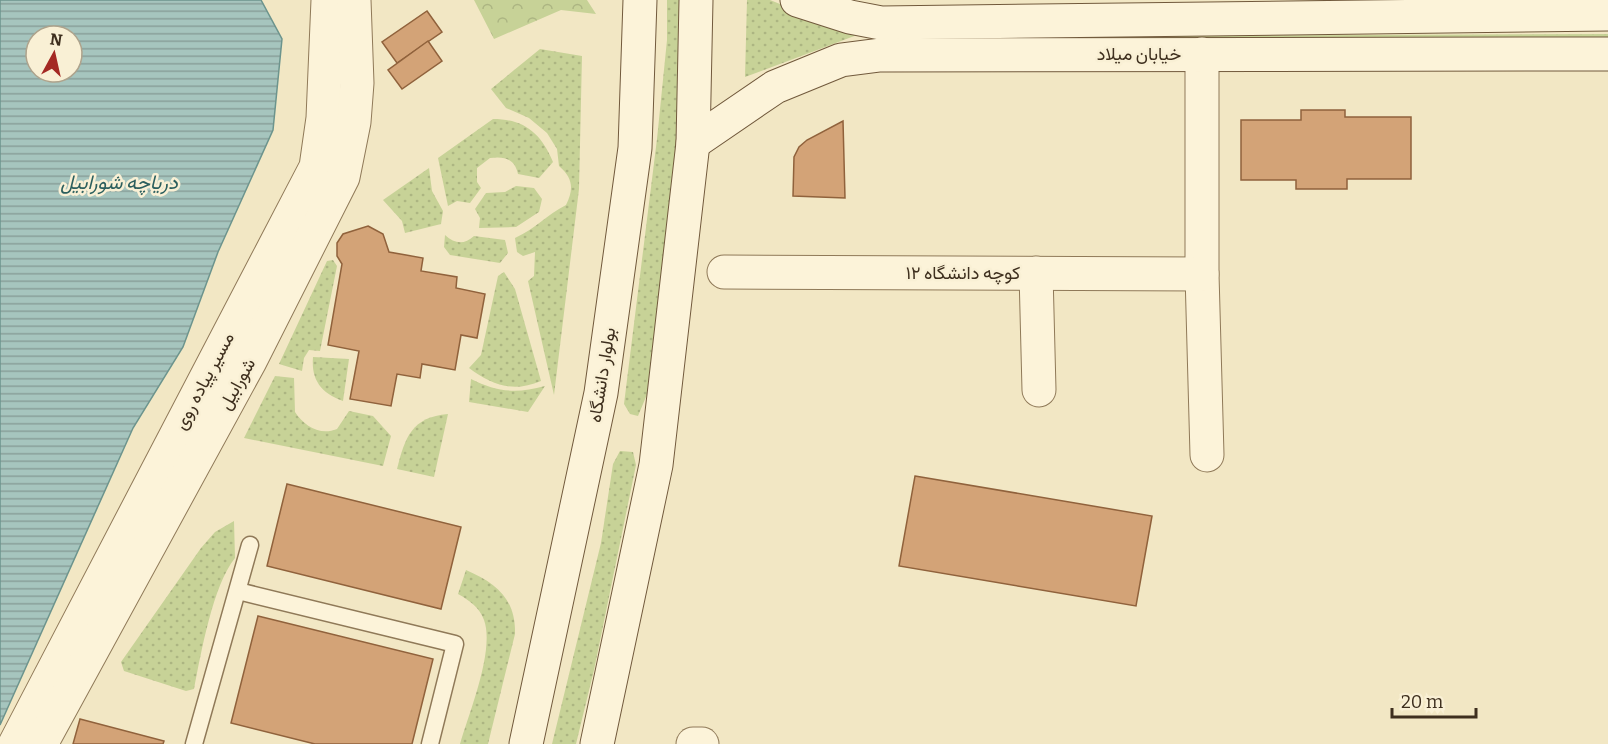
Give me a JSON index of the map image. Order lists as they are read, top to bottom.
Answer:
{
  "streets": {
    "street": [
      "خیابان میلاد",
      "کوچه دانشگاه ۱۲",
      "بولوار دانشگاه",
      "مسیر پیاده روی",
      "شورابیل"
    ]
  },
  "water": ["دریاچه شورابیل"],
  "scale_bar": "20 m",
  "north": "top"
}
